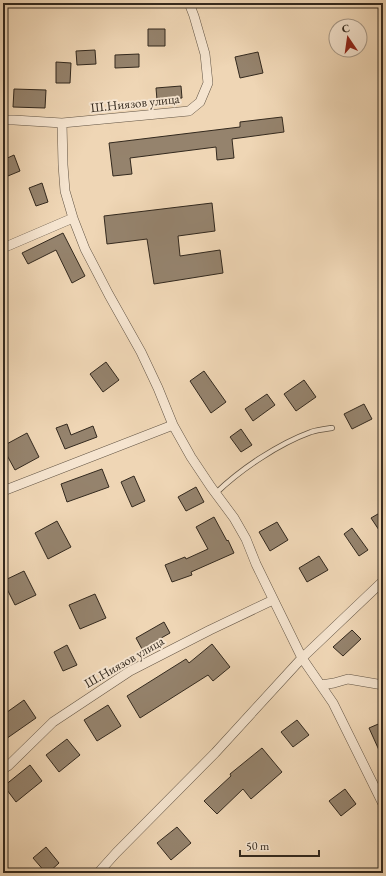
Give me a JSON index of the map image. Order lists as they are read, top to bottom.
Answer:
{
  "streets": {
    "street": ["Ш.Ниязов улица"]
  },
  "scale_bar": "50 m",
  "north": "top"
}
